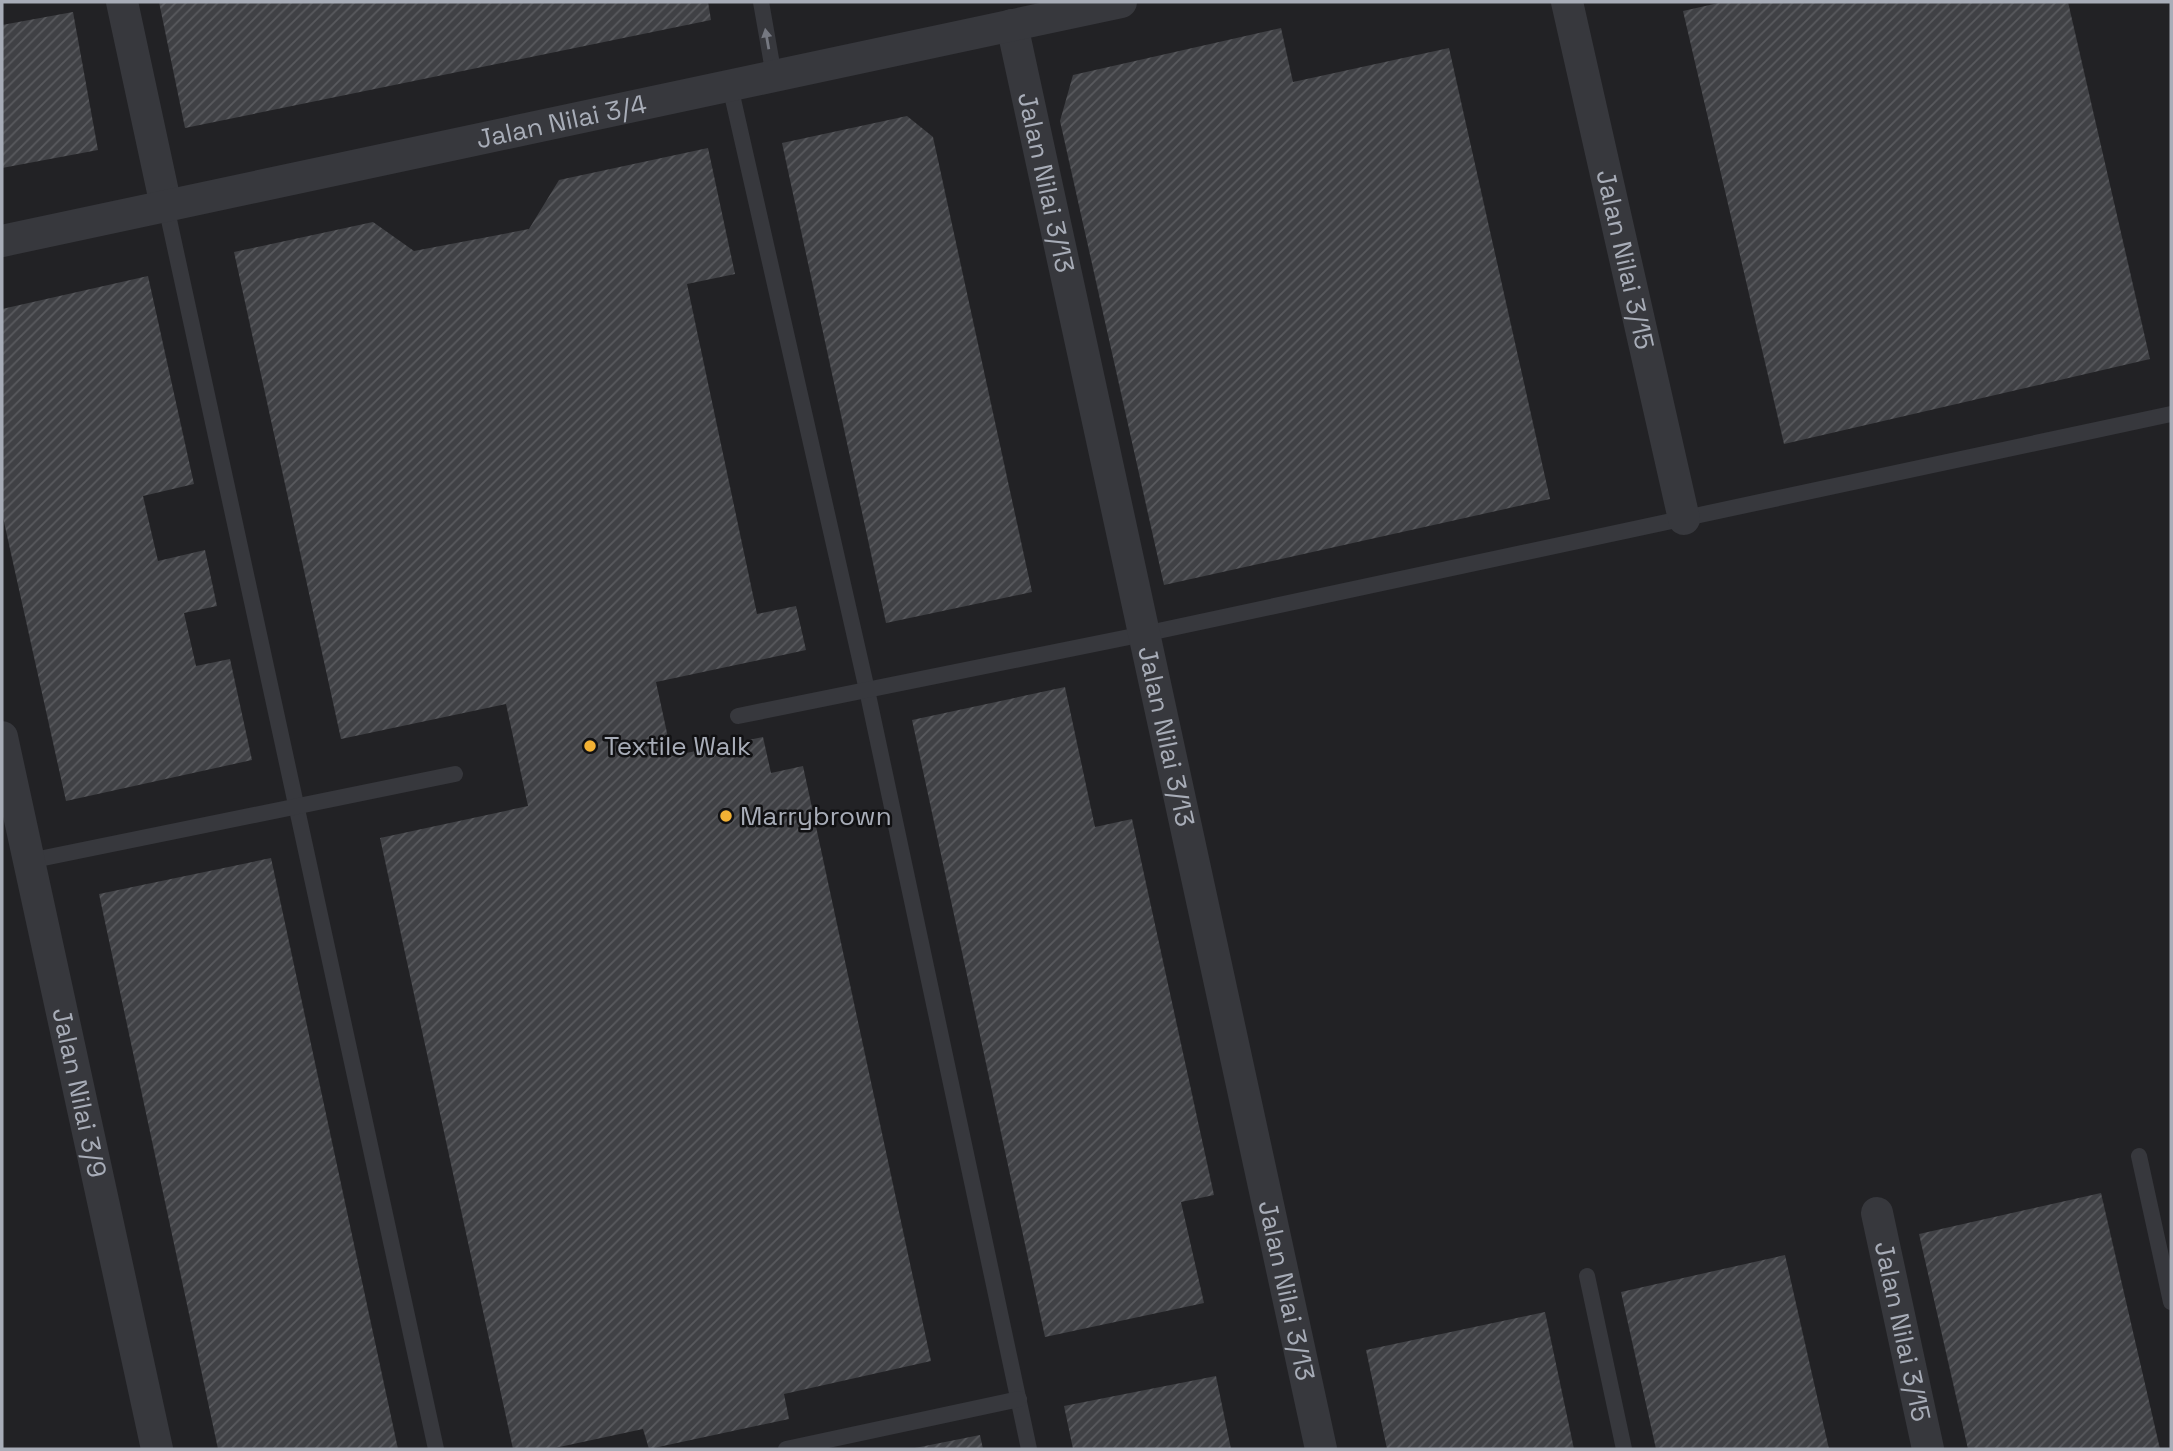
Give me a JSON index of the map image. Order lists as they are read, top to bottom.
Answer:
{
  "streets": {
    "street": [
      "Jalan Nilai 3/4",
      "Jalan Nilai 3/13",
      "Jalan Nilai 3/15",
      "Jalan Nilai 3/9"
    ]
  },
  "crossings": [
    ["Jalan Nilai 3/4", "Jalan Nilai 3/13"]
  ],
  "places": ["Textile Walk", "Marrybrown"]
}
